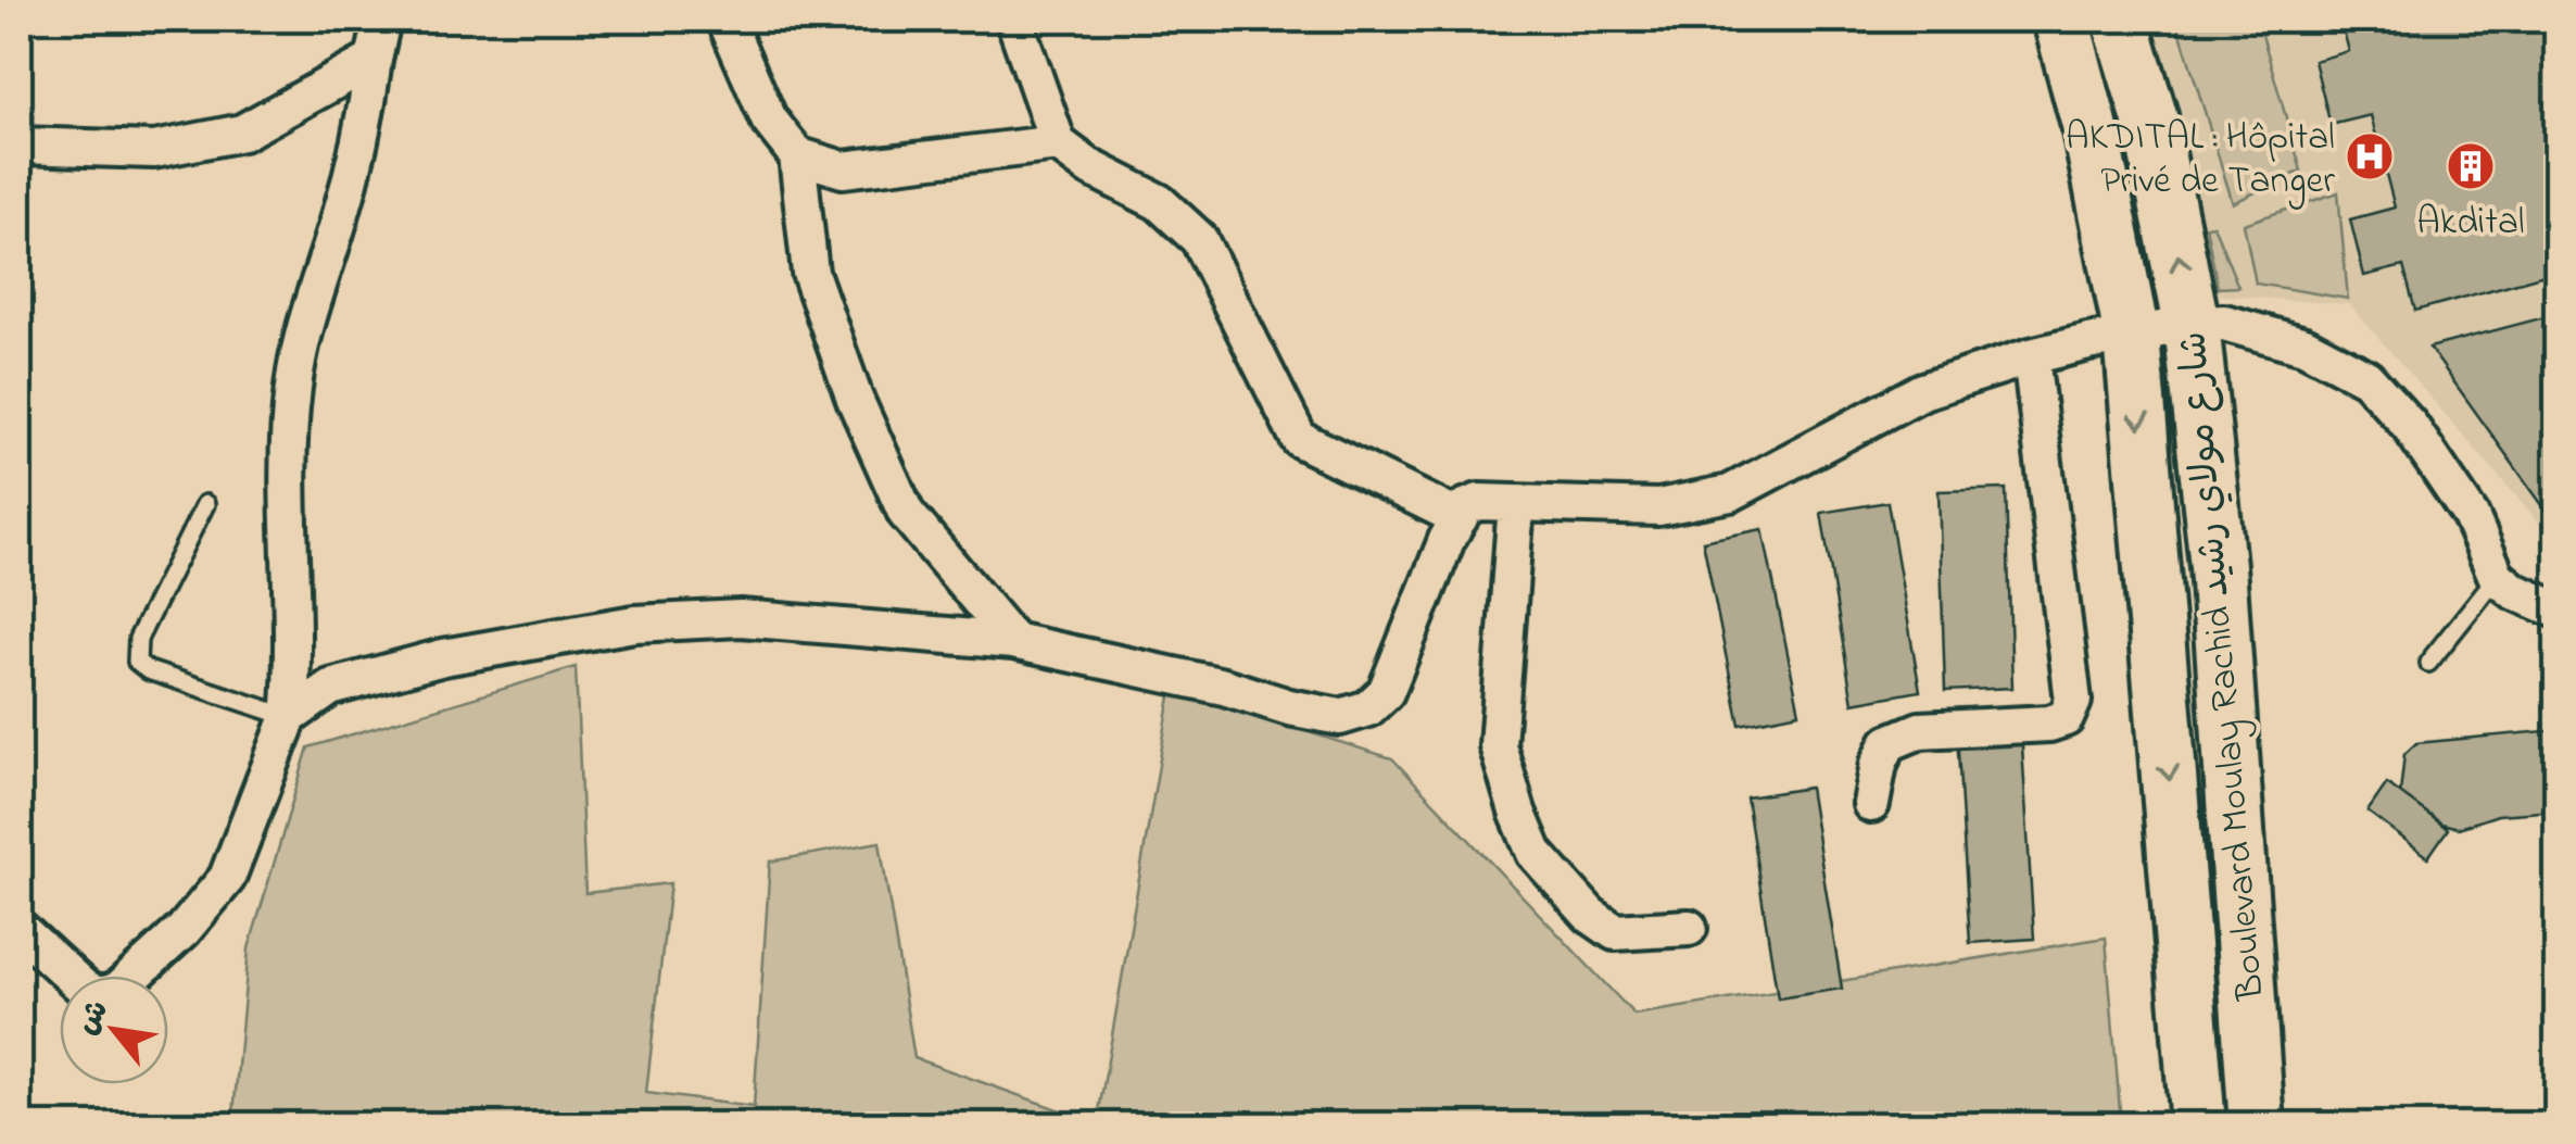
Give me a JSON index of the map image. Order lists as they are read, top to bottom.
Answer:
{
  "streets": {
    "main road": ["Boulevard Moulay Rachid شارع مولاي رشيد"]
  },
  "places": {
    "hospital": ["AKDITAL : Hôpital Privé de Tanger"],
    "building": ["Akdital"]
  },
  "north": "top left"
}
